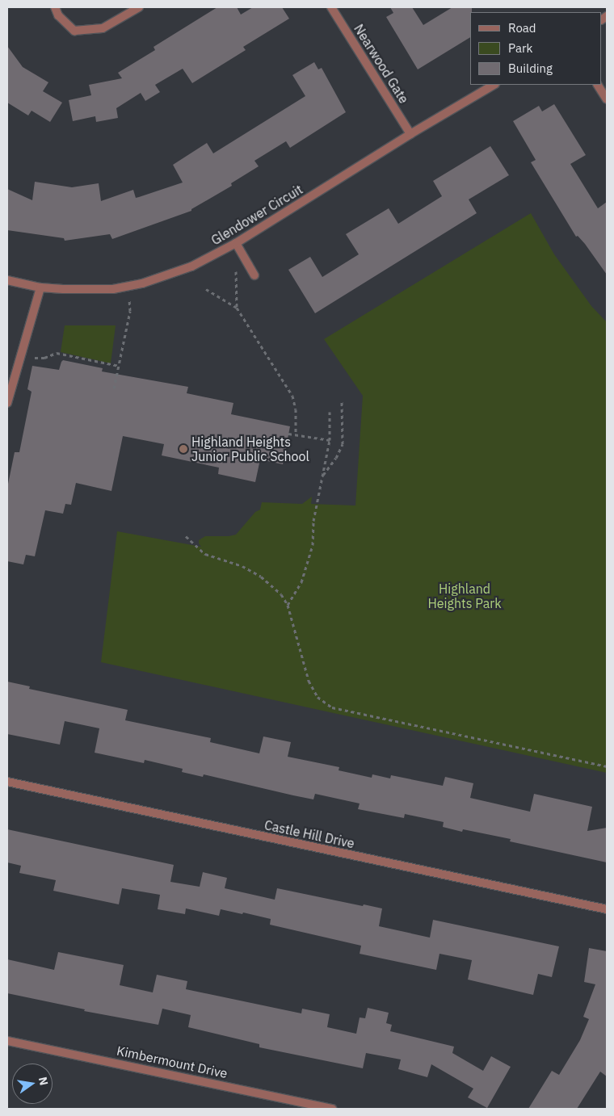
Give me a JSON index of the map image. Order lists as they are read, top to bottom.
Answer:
{
  "streets": {
    "street": [
      "Nearwood Gate",
      "Glendower Circuit",
      "Castle Hill Drive",
      "Kimbermount Drive"
    ]
  },
  "crossings": [
    ["Nearwood Gate", "Glendower Circuit"]
  ],
  "parks": ["Highland Heights Park"],
  "places": ["Highland Heights Junior Public School"],
  "legend": ["Road", "Park", "Building"],
  "north": "right"
}
